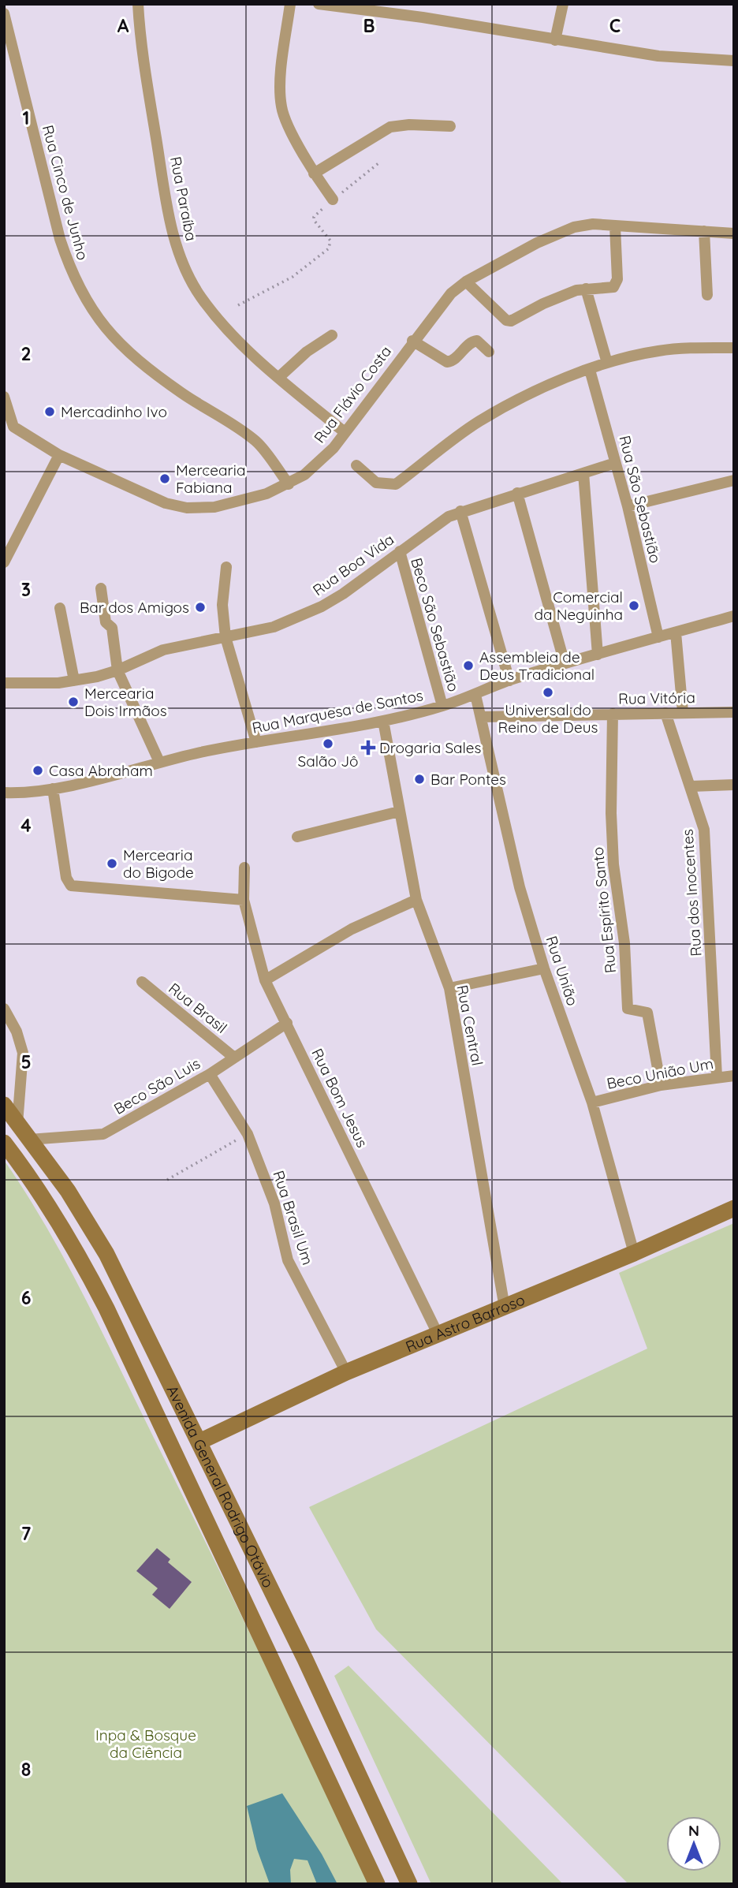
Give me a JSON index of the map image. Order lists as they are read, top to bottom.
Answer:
{
  "streets": {
    "main road": ["Rua Astro Barroso", "Avenida General Rodrigo Otávio"],
    "street": [
      "Rua Cinco de Junho",
      "Rua Paraíba",
      "Rua Flávio Costa",
      "Rua São Sebastião",
      "Rua Boa Vida",
      "Beco São Sebastião",
      "Rua Vitória",
      "Rua Marquesa de Santos",
      "Rua dos Inocentes",
      "Rua Espírito Santo",
      "Rua União",
      "Rua Brasil",
      "Rua Central",
      "Beco União Um",
      "Beco São Luis",
      "Rua Bom Jesus",
      "Rua Brasil Um"
    ]
  },
  "crossings": [
    ["Rua Cinco de Junho", "Rua Flávio Costa"],
    ["Rua Paraíba", "Rua Flávio Costa"],
    ["Rua São Sebastião", "Rua Boa Vida"],
    ["Rua São Sebastião", "Rua Marquesa de Santos"],
    ["Rua Boa Vida", "Beco São Sebastião"],
    ["Beco São Sebastião", "Rua Marquesa de Santos"],
    ["Rua Vitória", "Rua dos Inocentes"],
    ["Rua Vitória", "Rua Espírito Santo"],
    ["Rua Vitória", "Rua União"],
    ["Rua Marquesa de Santos", "Rua União"],
    ["Rua Marquesa de Santos", "Rua Central"],
    ["Rua dos Inocentes", "Beco União Um"],
    ["Rua Espírito Santo", "Beco União Um"],
    ["Rua União", "Beco União Um"],
    ["Rua União", "Rua Astro Barroso"],
    ["Rua Brasil", "Beco São Luis"],
    ["Rua Central", "Rua Astro Barroso"],
    ["Beco São Luis", "Rua Bom Jesus"],
    ["Beco São Luis", "Rua Brasil Um"],
    ["Beco São Luis", "Avenida General Rodrigo Otávio"],
    ["Rua Bom Jesus", "Rua Astro Barroso"],
    ["Rua Brasil Um", "Rua Astro Barroso"],
    ["Rua Astro Barroso", "Avenida General Rodrigo Otávio"]
  ],
  "parks": ["Inpa & Bosque da Ciência"],
  "places": {
    "other": [
      "Mercadinho Ivo",
      "Mercearia Fabiana",
      "Comercial da Neguinha",
      "Bar dos Amigos",
      "Assembleia de Deus Tradicional",
      "Universal do Reino de Deus",
      "Mercearia Dois Irmãos",
      "Salão Jô",
      "Casa Abraham",
      "Bar Pontes",
      "Mercearia do Bigode"
    ],
    "health": ["Drogaria Sales"]
  },
  "north": "top",
  "grid": {
    "columns": ["A", "B", "C"],
    "rows": [
      "1",
      "2",
      "3",
      "4",
      "5",
      "6",
      "7",
      "8"
    ]
  }
}
